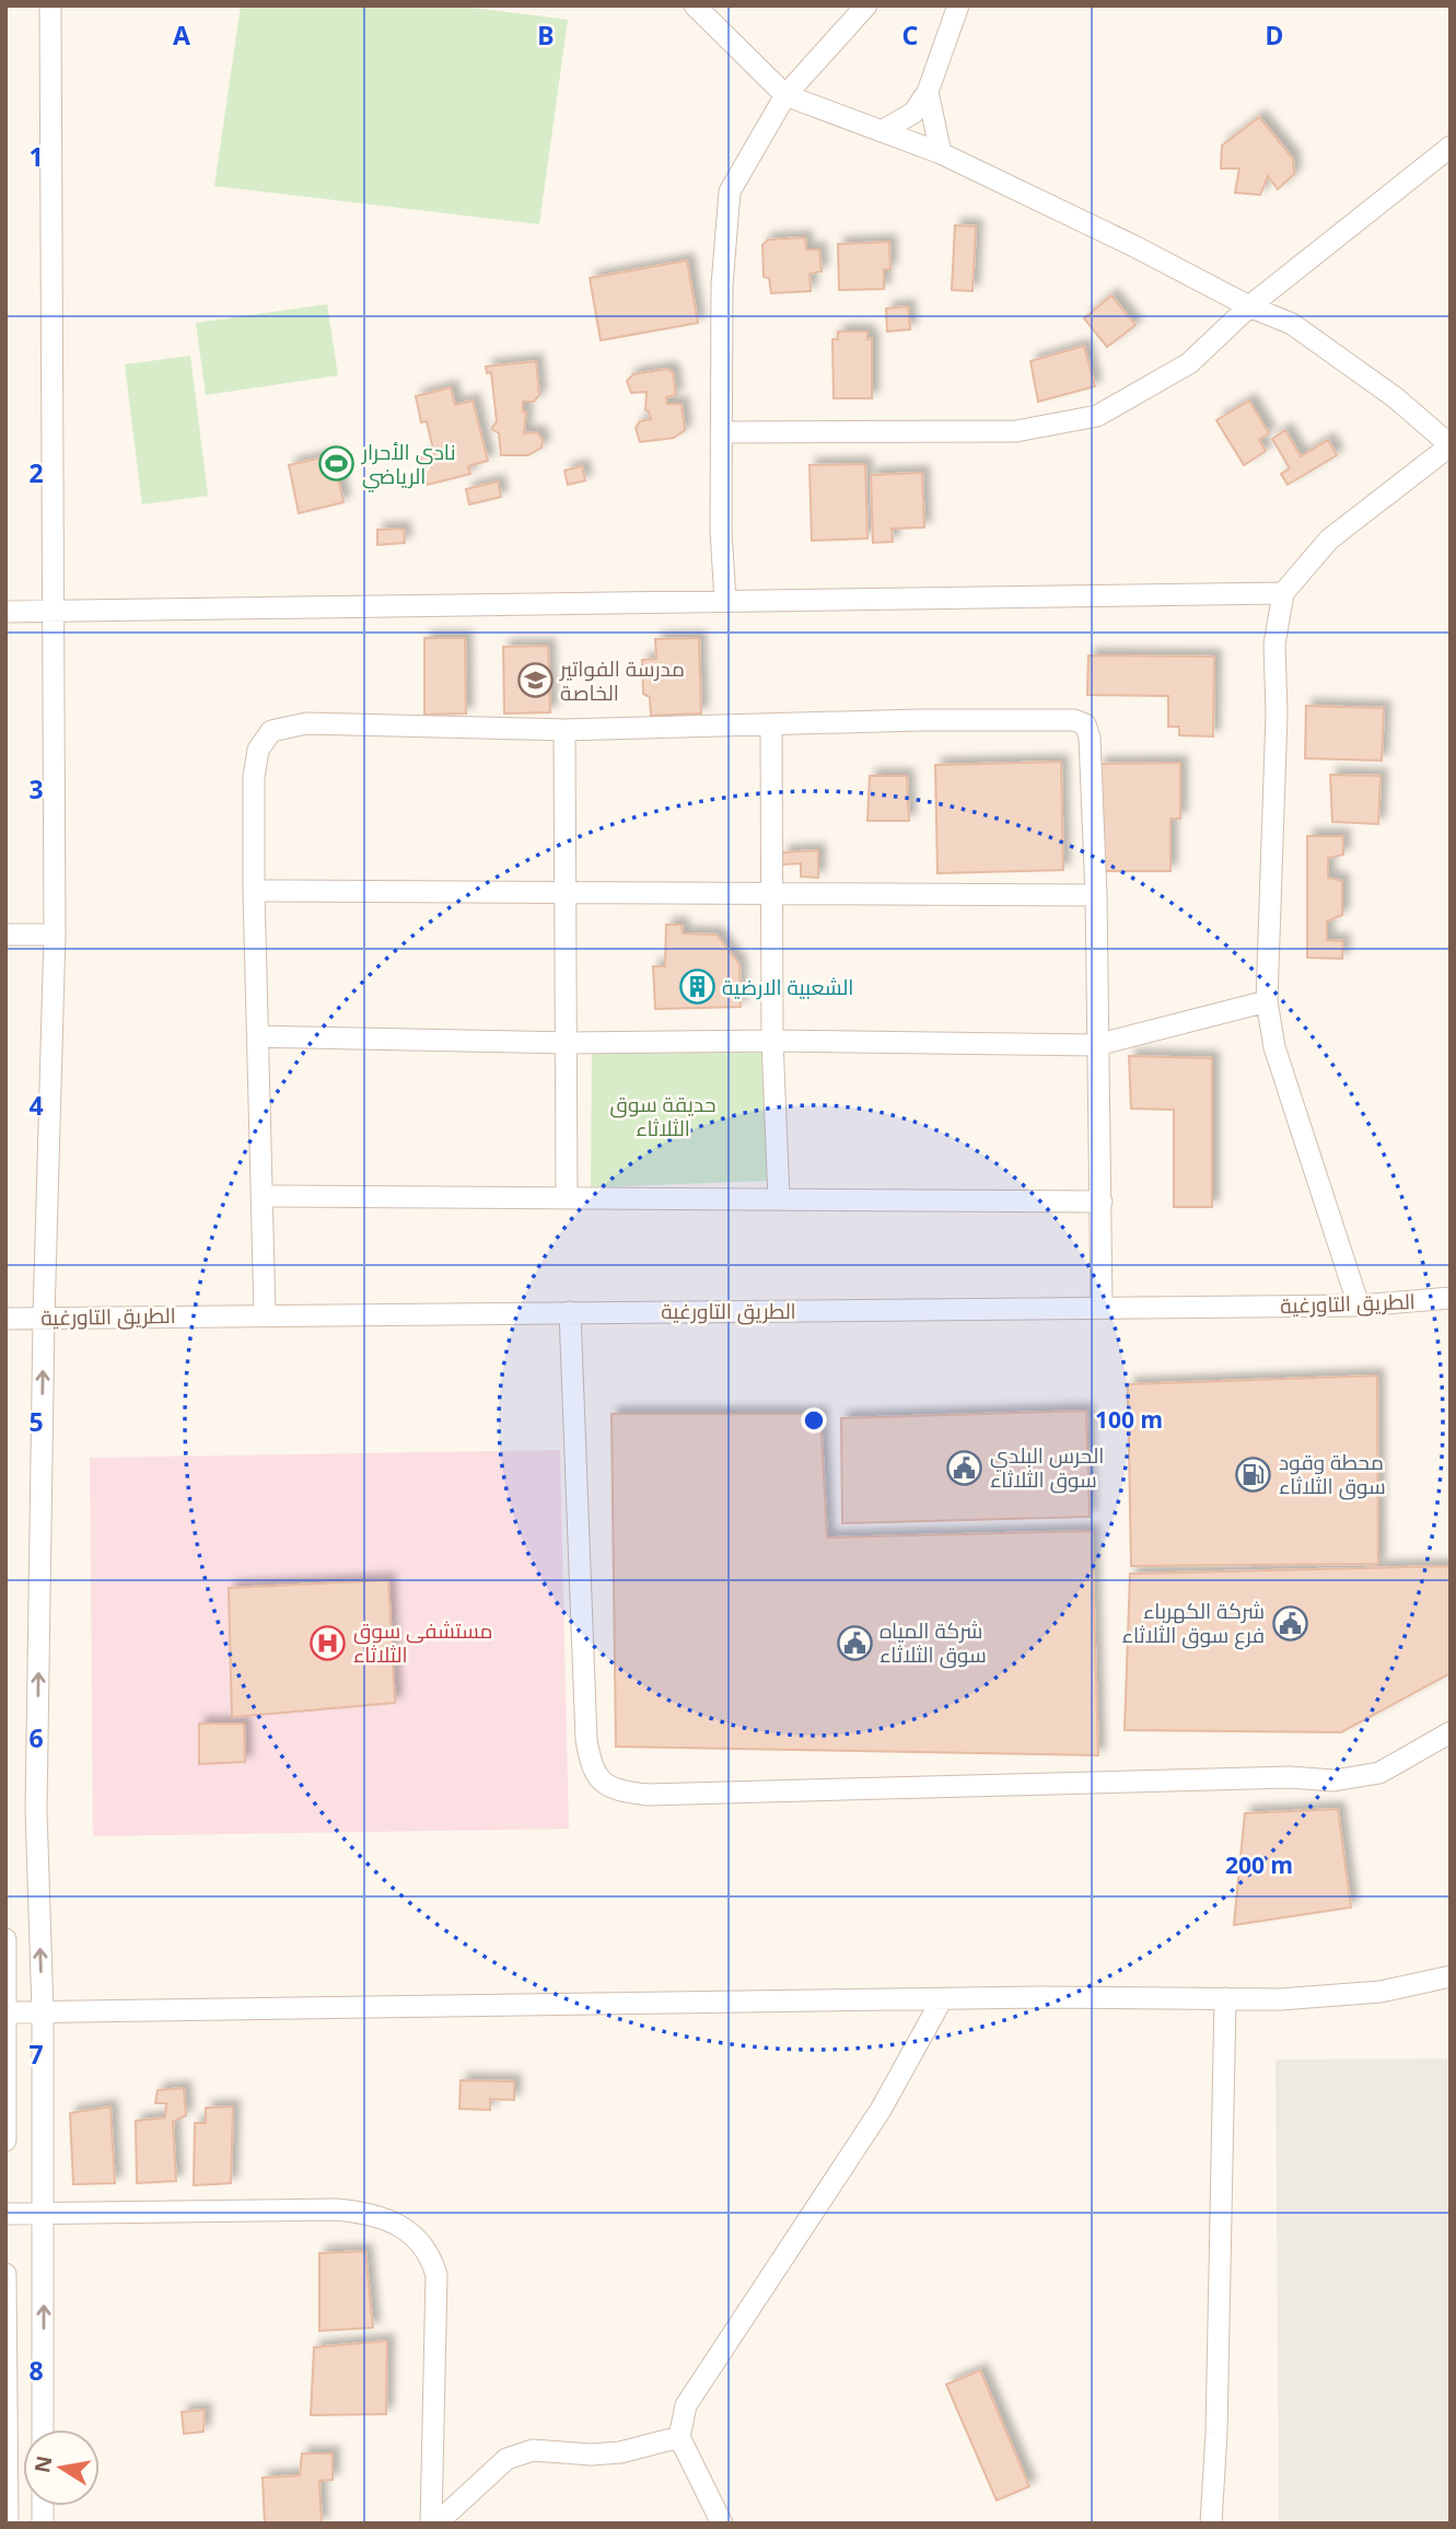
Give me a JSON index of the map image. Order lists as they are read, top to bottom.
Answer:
{
  "streets": {
    "street": ["الطريق التاورغية"]
  },
  "parks": ["حديقة سوق الثلاثاء"],
  "places": {
    "sports": ["نادي الأحرار الرياضي"],
    "school or university": ["مدرسة الفواتير الخاصة"],
    "building": ["الشعبية الارضية"],
    "public building": ["الحرس البلدي سوق الثلاثاء", "شركة الكهرباء فرع سوق الثلاثاء", "شركة المياه سوق الثلاثاء"],
    "fuel station": ["محطة وقود سوق الثلاثاء"],
    "hospital": ["مستشفى سوق الثلاثاء"]
  },
  "north": "left",
  "grid": {
    "columns": [
      "A",
      "B",
      "C",
      "D"
    ],
    "rows": [
      "1",
      "2",
      "3",
      "4",
      "5",
      "6",
      "7",
      "8"
    ]
  },
  "rings": ["100 m", "200 m"]
}
